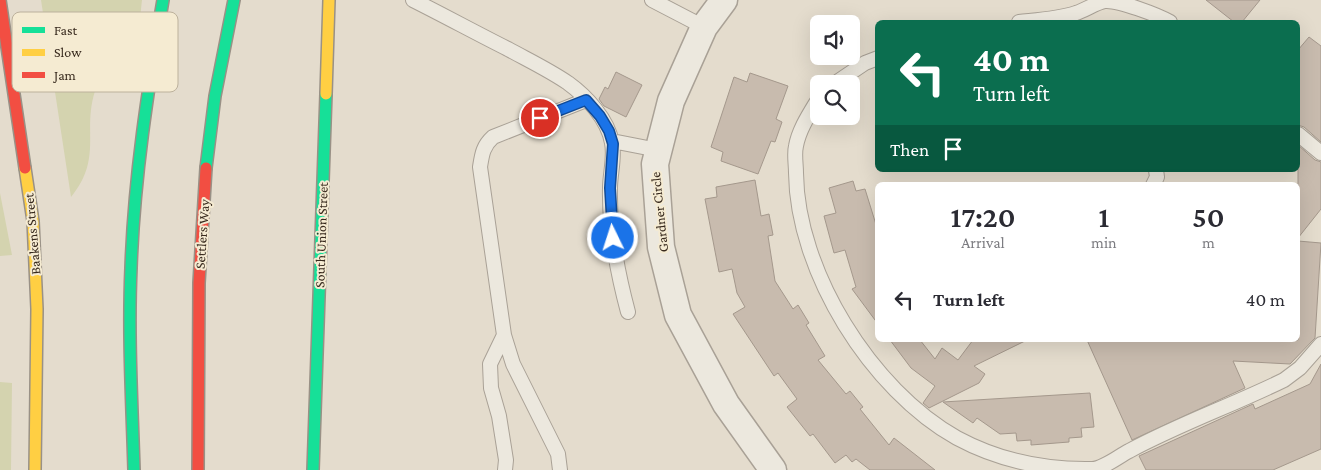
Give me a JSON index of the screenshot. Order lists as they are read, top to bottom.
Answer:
{
  "streets": {
    "main road": ["Baakens Street", "Settlers Way", "South Union Street"],
    "street": ["Gardner Circle"]
  },
  "legend": ["Fast", "Slow", "Jam"],
  "page": {
    "turn": ["40 m", "Turn left"],
    "then": "Then",
    "eta": [
      "17:20",
      "Arrival",
      "1",
      "min",
      "50",
      "m"
    ],
    "list": [
      {
        "name": "Turn left",
        "value": "40 m"
      }
    ]
  }
}
